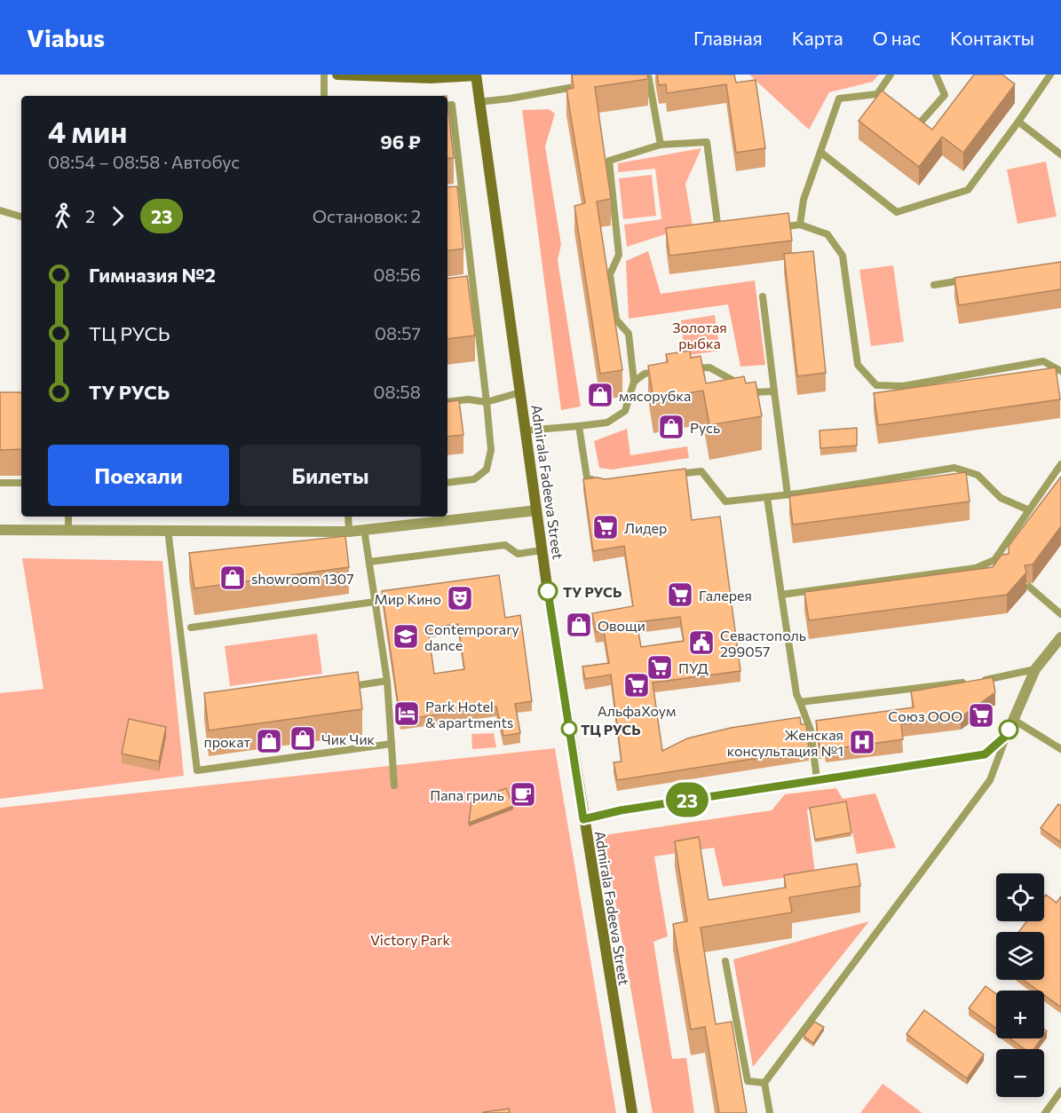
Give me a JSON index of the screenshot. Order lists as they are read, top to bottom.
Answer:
{
  "streets": {
    "main road": ["Admirala Fadeeva Street"]
  },
  "parks": ["Золотая рыбка", "Victory Park"],
  "places": {
    "shop": [
      "мясорубка",
      "Русь",
      "showroom 1307",
      "Овощи",
      "Чик Чик",
      "прокат"
    ],
    "supermarket": [
      "Лидер",
      "Галерея",
      "ПУД",
      "АльфаХоум",
      "Союз ООО"
    ],
    "other": ["ТУ РУСЬ", "ТЦ РУСЬ"],
    "theatre": ["Мир Кино"],
    "school or university": ["Contemporary dance"],
    "public building": ["Севастополь 299057"],
    "hotel": ["Park Hotel & apartments"],
    "hospital": ["Женская консультация №1"],
    "cafe": ["Папа гриль"]
  },
  "lines": ["bus line 23"],
  "page": {
    "header": "Viabus",
    "nav": [
      "Главная",
      "Карта",
      "О нас",
      "Контакты"
    ],
    "on_map": "23",
    "heading": ["4 мин", "08:54 – 08:58 · Автобус", "96 ₽"],
    "legs": ["2", "23", "Остановок: 2"],
    "list": [
      {
        "name": "Гимназия №2",
        "value": "08:56"
      },
      {
        "name": "ТЦ РУСЬ",
        "value": "08:57"
      },
      {
        "name": "ТУ РУСЬ",
        "value": "08:58"
      }
    ],
    "buttons": ["Поехали", "Билеты"],
    "map_buttons": ["+", "−"]
  }
}
